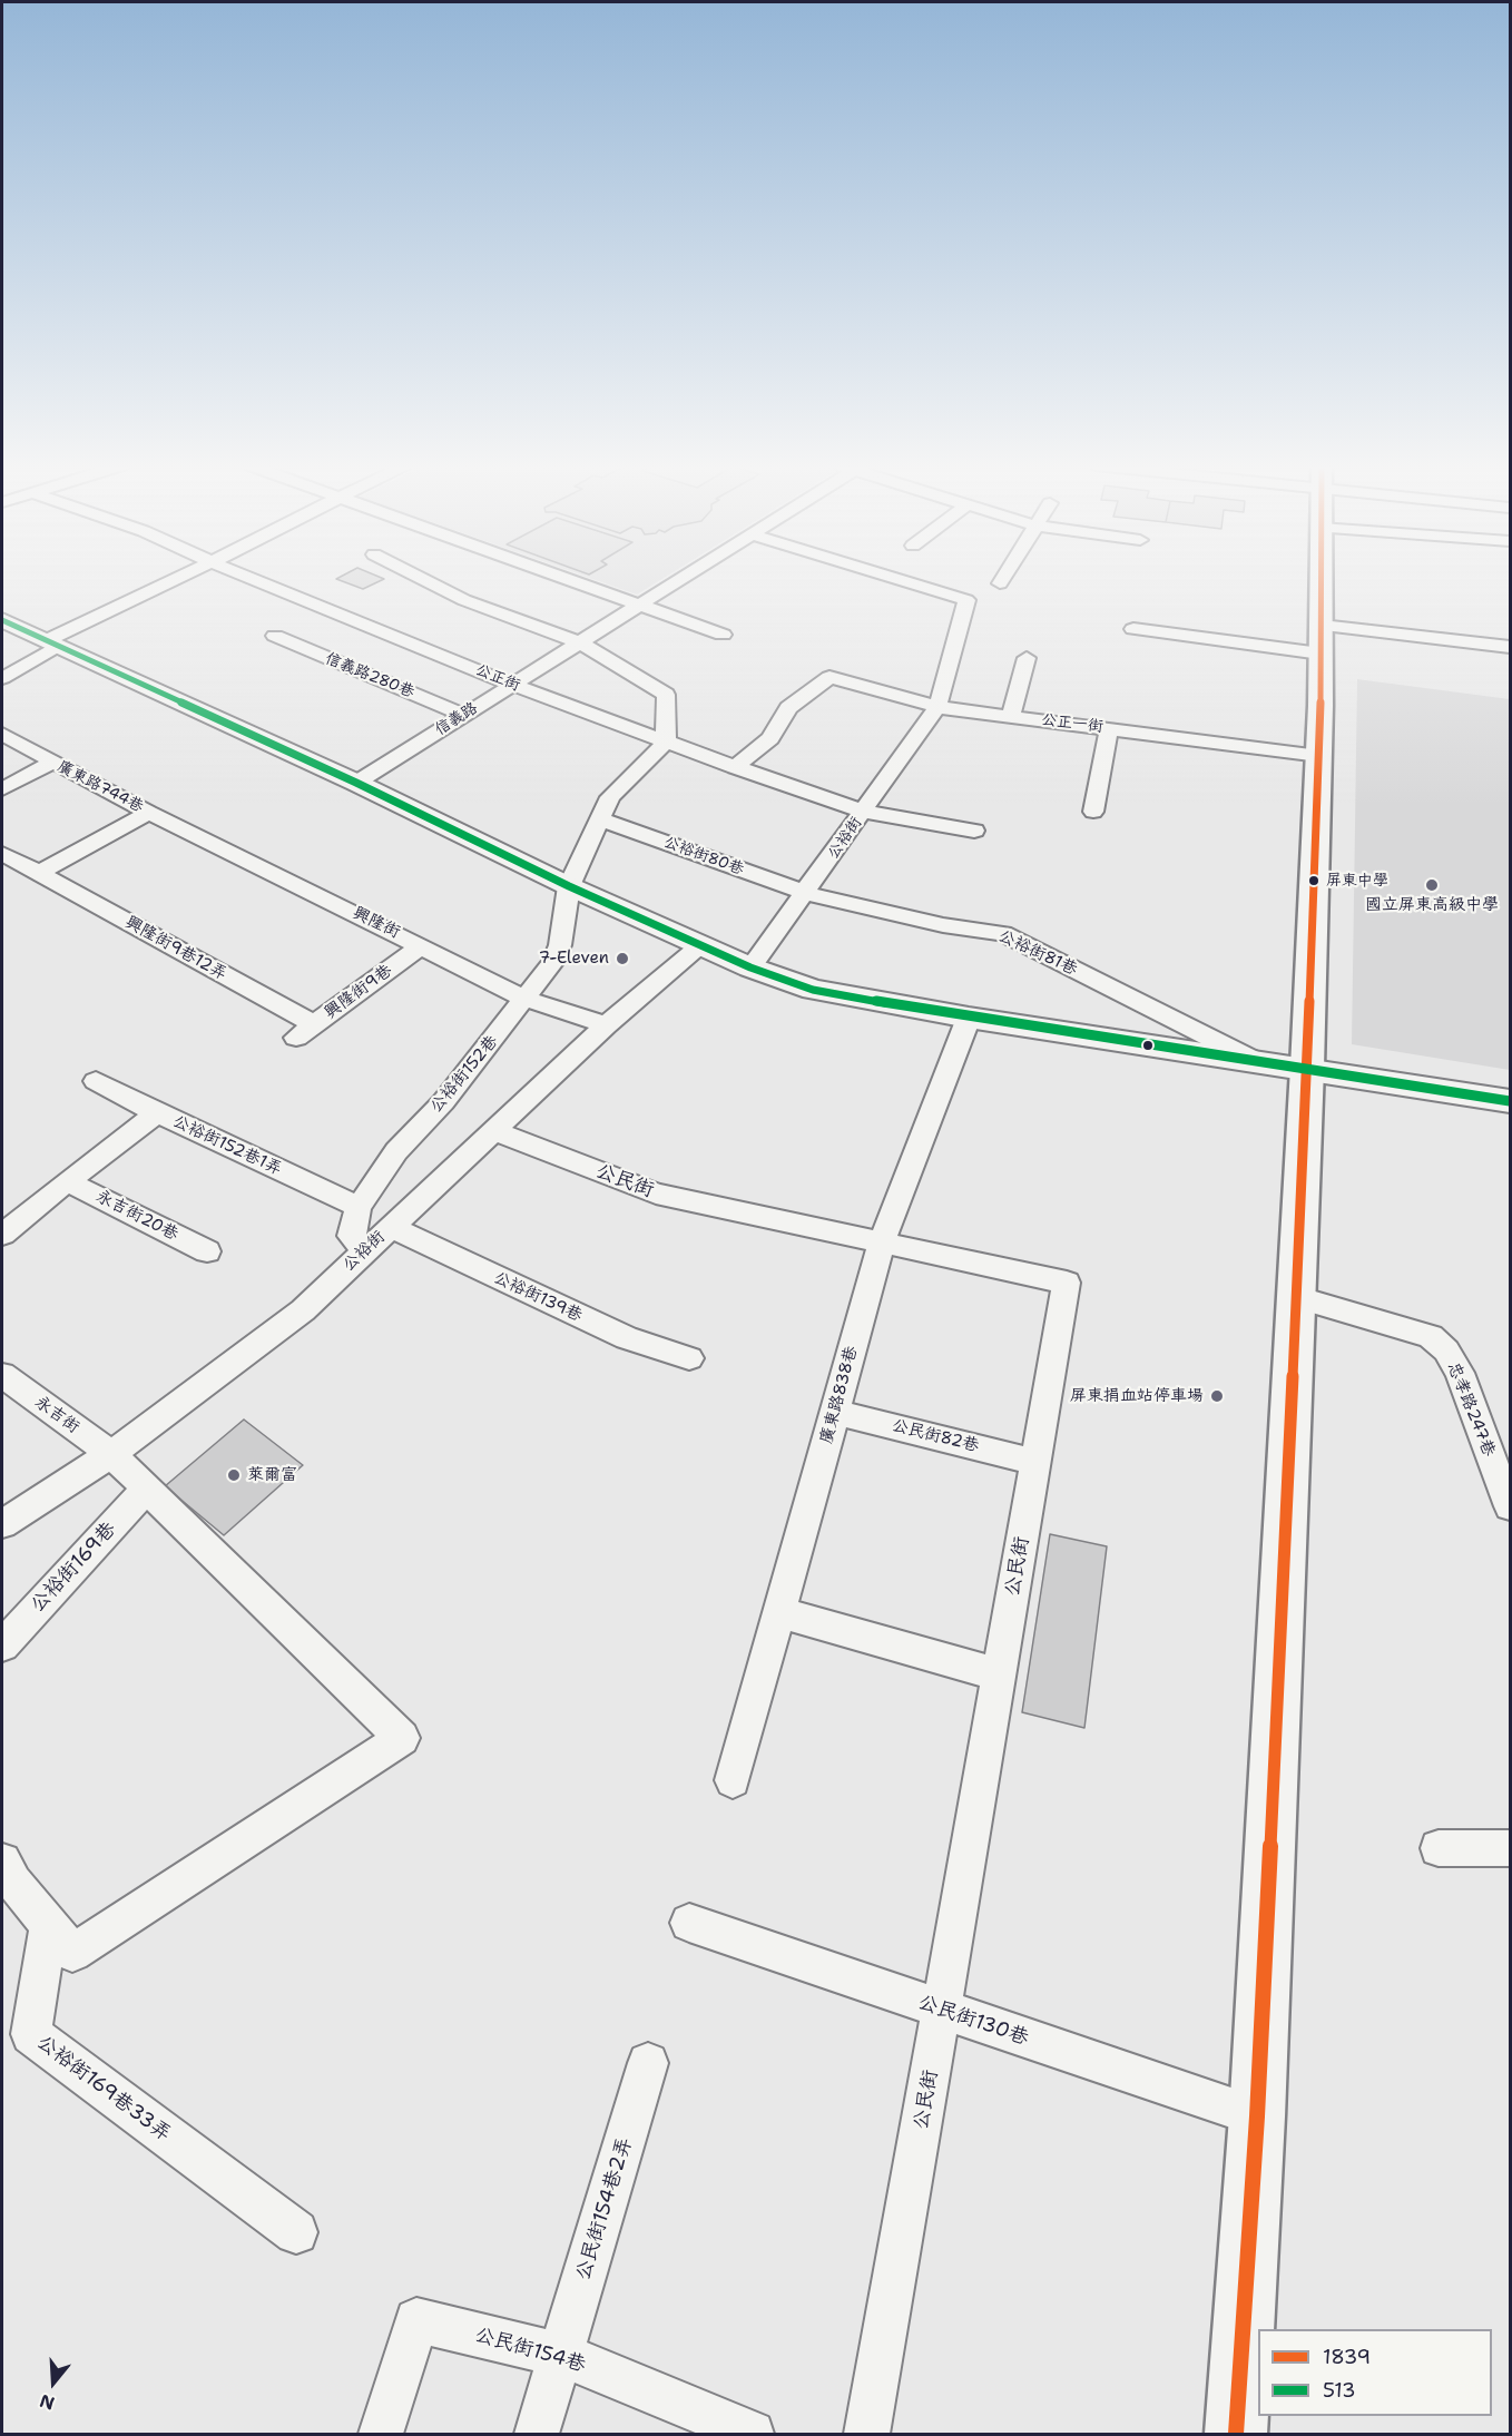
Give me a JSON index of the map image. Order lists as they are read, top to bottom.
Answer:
{
  "streets": {
    "street": [
      "信義路280巷",
      "公正街",
      "信義路",
      "公正一街",
      "廣東路744巷",
      "公裕街",
      "公裕街80巷",
      "興隆街",
      "興隆街9巷12弄",
      "公裕街81巷",
      "興隆街9巷",
      "公裕街152巷",
      "公裕街152巷1弄",
      "公民街",
      "永吉街20巷",
      "公裕街139巷",
      "廣東路838巷",
      "忠孝路247巷",
      "永吉街",
      "公民街82巷",
      "公裕街169巷",
      "公民街130巷",
      "公裕街169巷33弄",
      "公民街154巷2弄",
      "公民街154巷"
    ]
  },
  "crossings": [
    ["信義路280巷", "信義路"],
    ["公正街", "信義路"],
    ["公正街", "公正一街"],
    ["公正街", "公裕街"],
    ["公正街", "公裕街152巷"],
    ["公正一街", "公裕街"],
    ["廣東路744巷", "興隆街"],
    ["公裕街", "公裕街80巷"],
    ["公裕街", "興隆街"],
    ["公裕街", "公裕街81巷"],
    ["公裕街", "公裕街152巷"],
    ["公裕街", "公民街"],
    ["公裕街", "公裕街139巷"],
    ["公裕街", "永吉街"],
    ["公裕街80巷", "公裕街81巷"],
    ["公裕街80巷", "公裕街152巷"],
    ["興隆街", "興隆街9巷"],
    ["興隆街", "公裕街152巷"],
    ["興隆街9巷12弄", "興隆街9巷"],
    ["公裕街152巷", "公裕街152巷1弄"],
    ["公民街", "廣東路838巷"],
    ["公民街", "公民街82巷"],
    ["公民街", "公民街130巷"],
    ["廣東路838巷", "公民街82巷"],
    ["永吉街", "公裕街169巷"],
    ["永吉街", "公裕街169巷33弄"],
    ["公民街154巷2弄", "公民街154巷"]
  ],
  "places": [
    "屏東中學",
    "國立屏東高級中學",
    "7-Eleven",
    "屏東捐血站停車場",
    "萊爾富"
  ],
  "lines": ["transit line 1839", "transit line 513"],
  "legend": ["1839", "513"],
  "north": "bottom"
}
